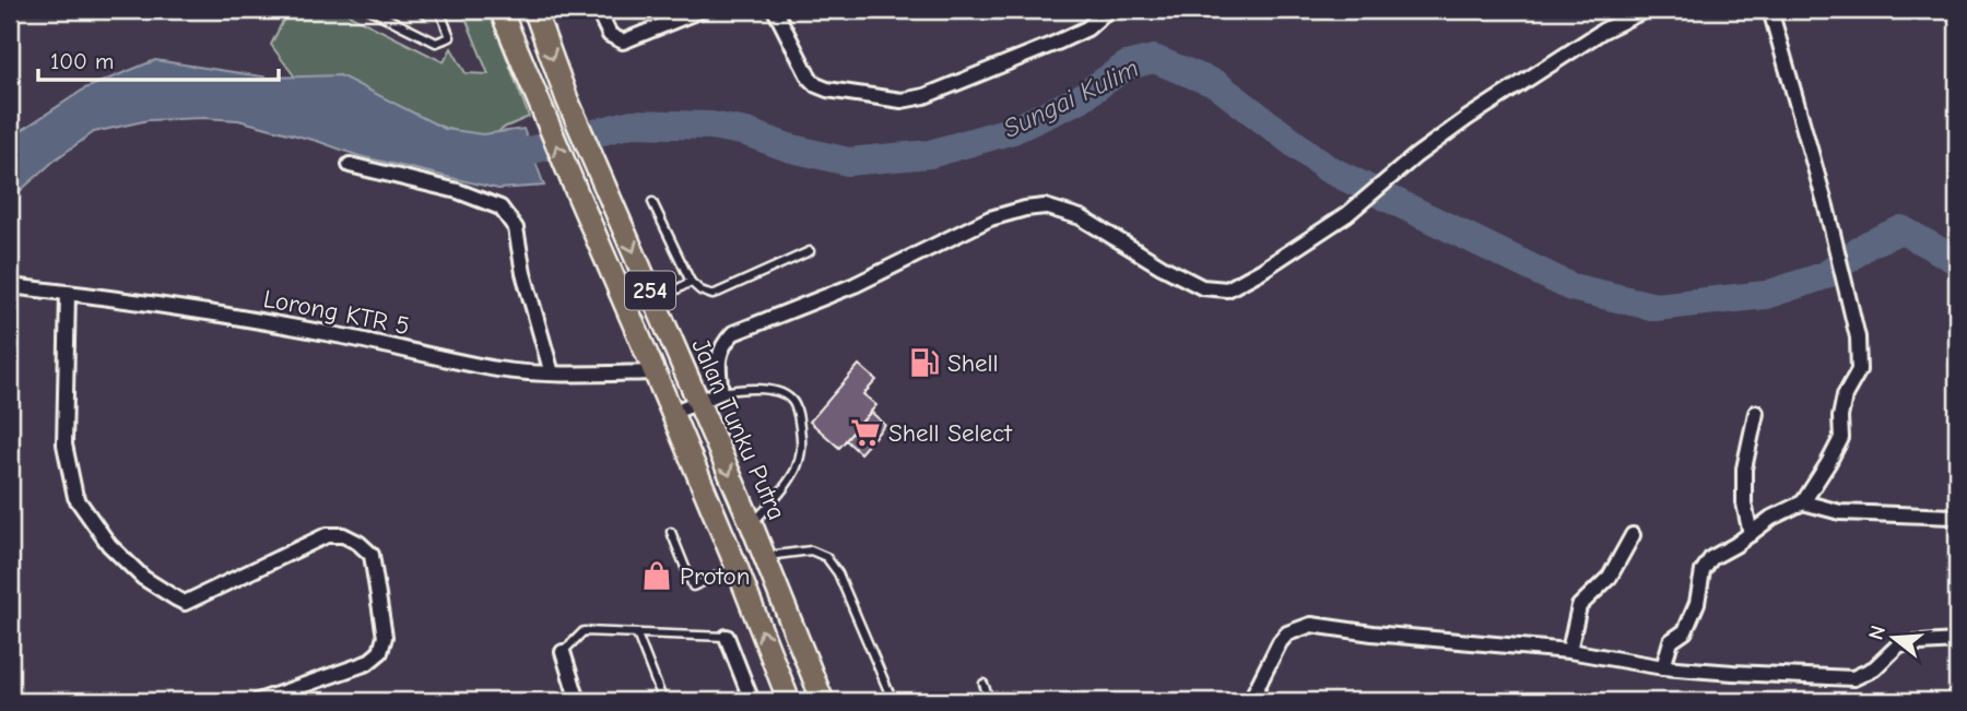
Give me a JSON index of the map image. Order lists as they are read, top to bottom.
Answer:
{
  "streets": {
    "main road": ["254", "Jalan Tunku Putra"],
    "street": ["Lorong KTR 5"]
  },
  "crossings": [
    ["254", "Lorong KTR 5"]
  ],
  "water": ["Sungai Kulim"],
  "places": {
    "fuel station": ["Shell"],
    "supermarket": ["Shell Select"],
    "shop": ["Proton"]
  },
  "scale_bar": "100 m",
  "north": "left"
}
